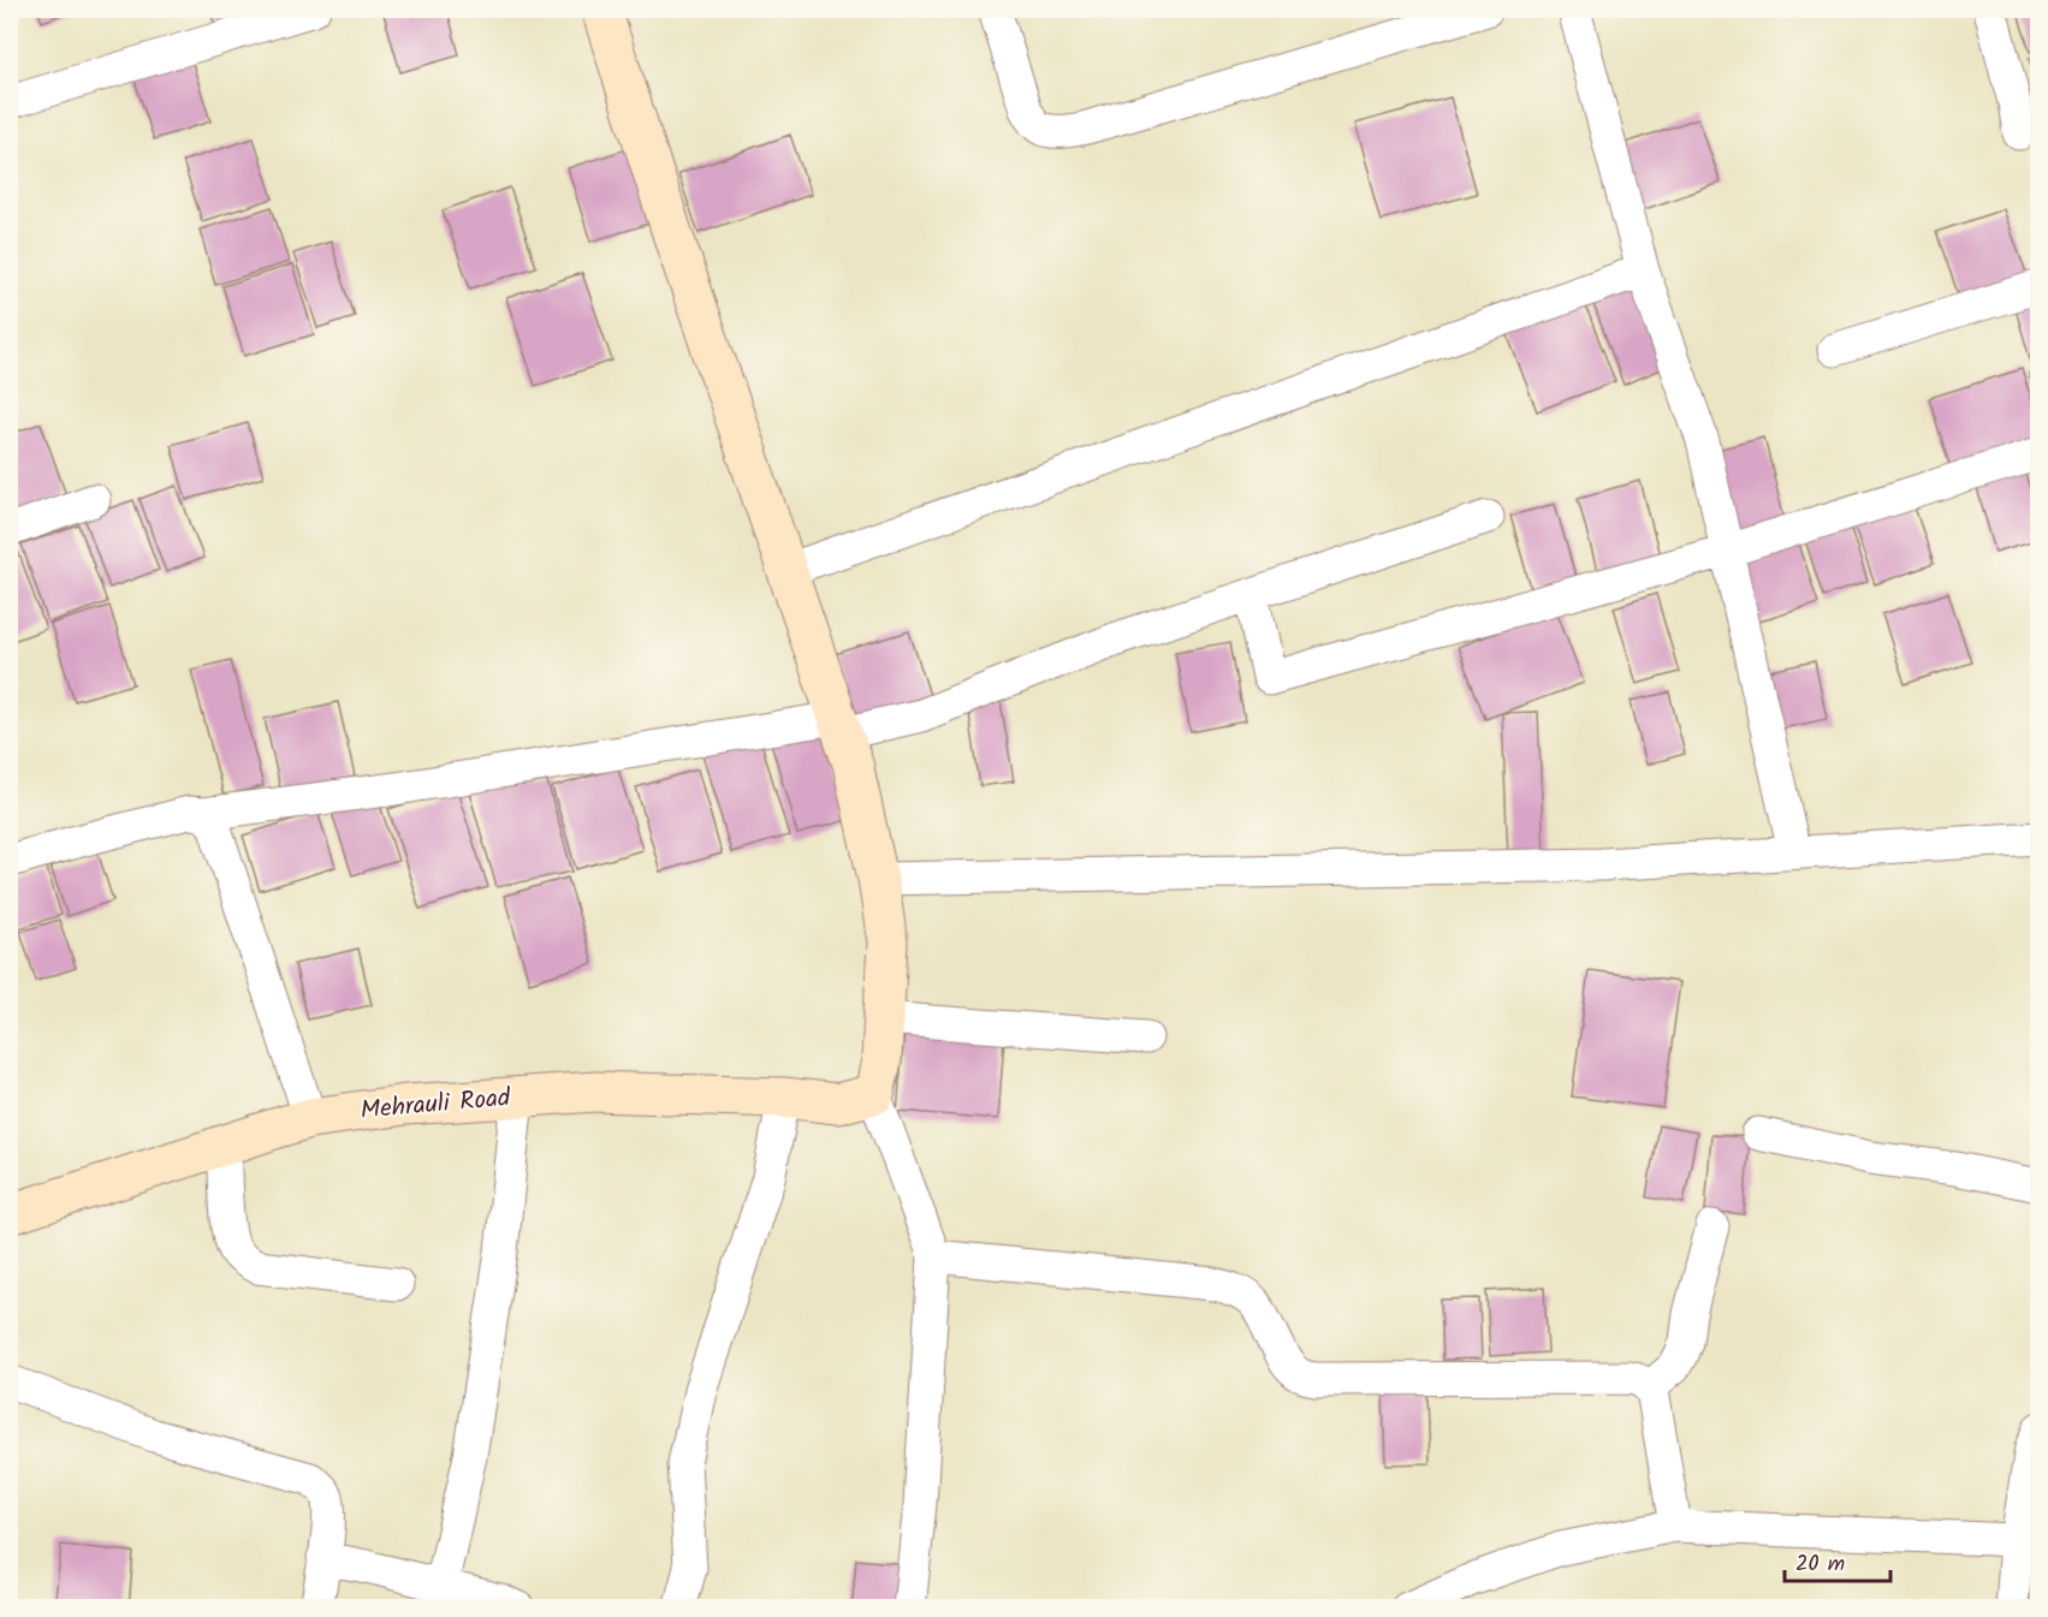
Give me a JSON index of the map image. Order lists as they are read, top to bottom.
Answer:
{
  "streets": {
    "street": ["Mehrauli Road"]
  },
  "scale_bar": "20 m"
}
